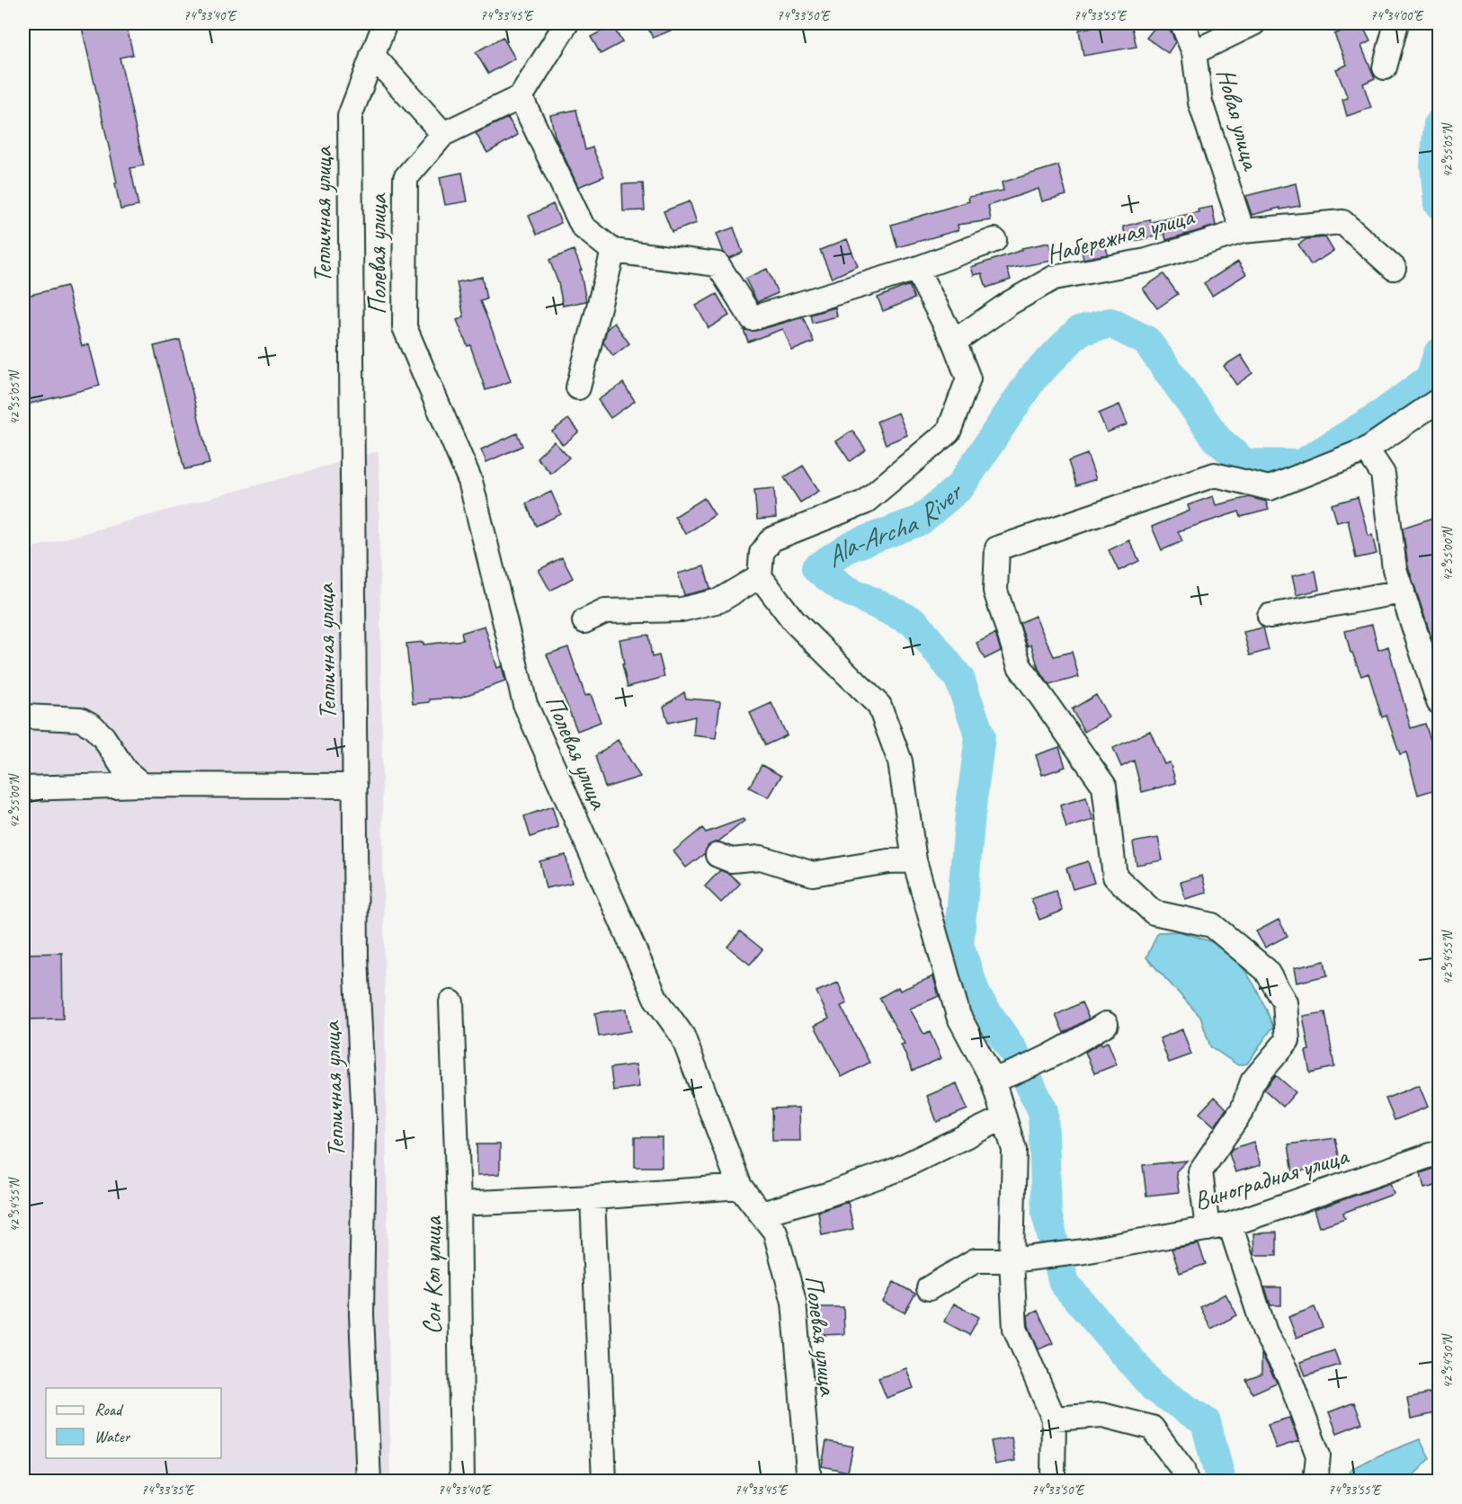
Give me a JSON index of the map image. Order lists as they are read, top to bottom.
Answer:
{
  "streets": {
    "street": [
      "Новая улица",
      "Тепличная улица",
      "Набережная улица",
      "Полевая улица",
      "Виноградная улица",
      "Сон Кол улица"
    ]
  },
  "crossings": [
    ["Новая улица", "Набережная улица"],
    ["Полевая улица", "Сон Кол улица"]
  ],
  "water": ["Ala-Archa River"],
  "legend": ["Road", "Water"],
  "coordinates": [
    "74°33'40\"E",
    "74°33'45\"E",
    "74°33'50\"E",
    "74°33'55\"E",
    "74°34'00\"E",
    "42°55'05\"N",
    "42°55'00\"N",
    "42°54'55\"N",
    "42°54'50\"N",
    "74°33'35\"E"
  ]
}
